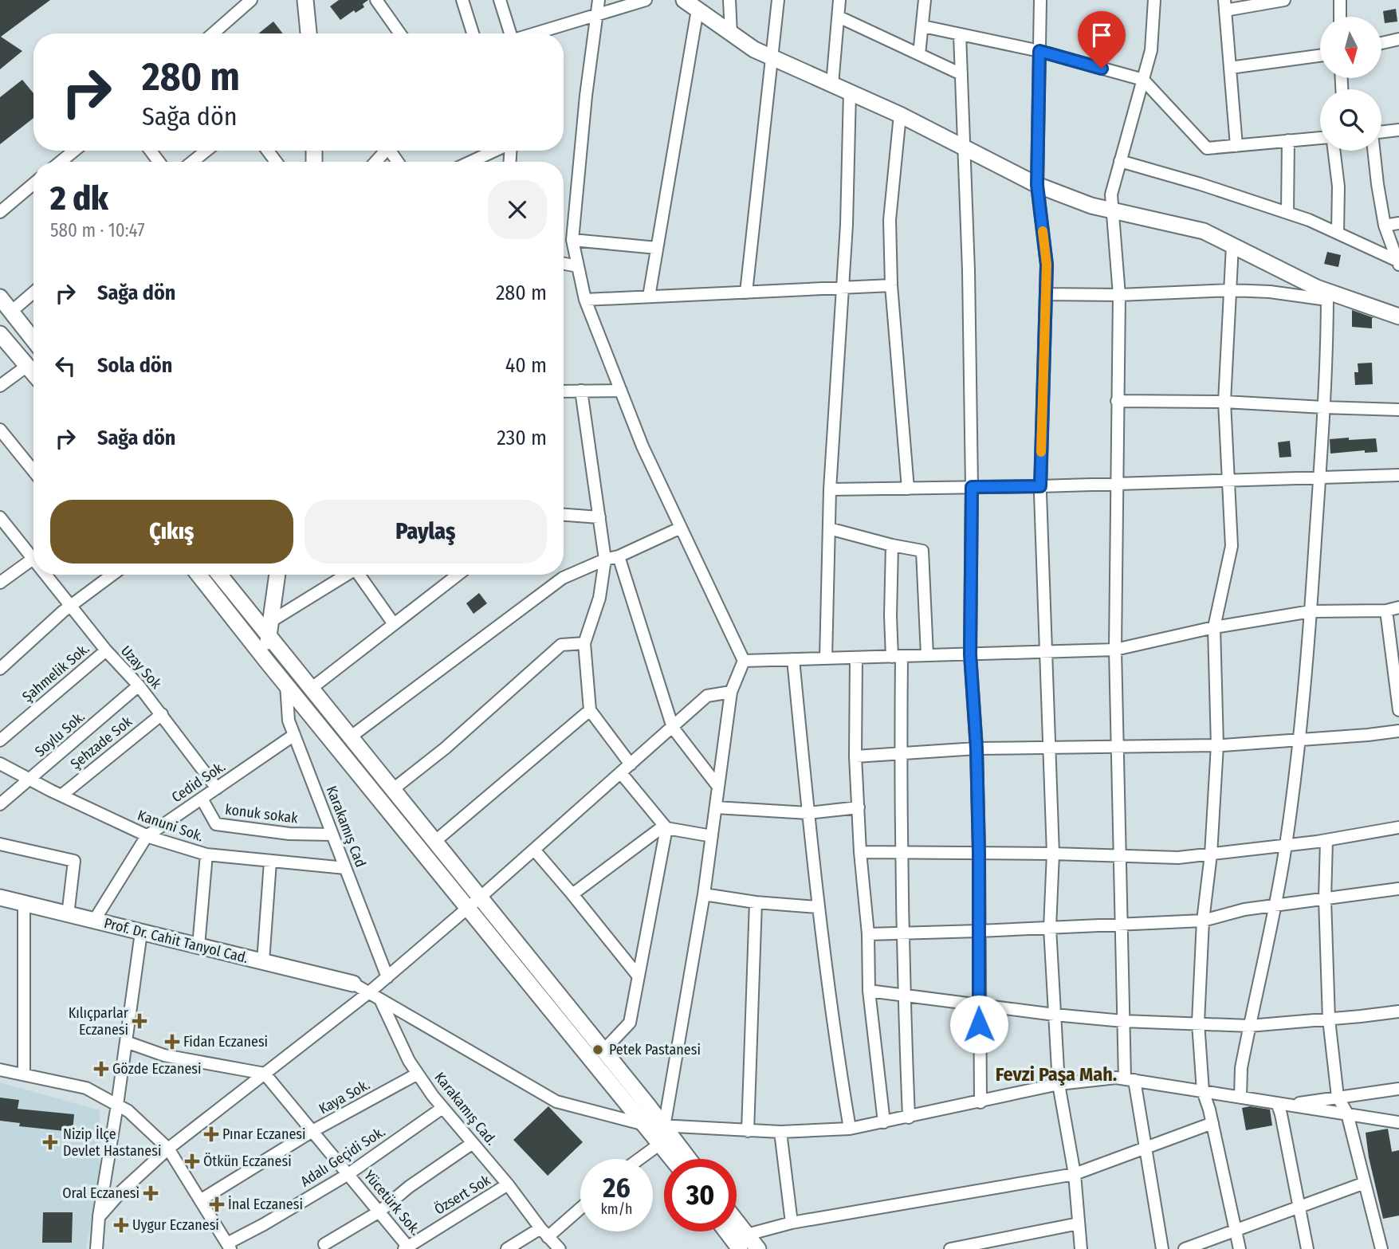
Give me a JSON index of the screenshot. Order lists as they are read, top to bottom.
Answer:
{
  "streets": {
    "main road": ["Prof. Dr. Cahit Tanyol Cad."],
    "street": [
      "Uzay Sok",
      "Şahmelik Sok.",
      "Soylu Sok.",
      "Şehzade Sok",
      "Cedid Sok.",
      "konuk sokak",
      "Kanuni Sok.",
      "Karakamış Cad",
      "Kaya Sok.",
      "Karakamış Cad.",
      "Adalı Geçidi Sok.",
      "Özsert Sok",
      "Yücetürk Sok."
    ]
  },
  "crossings": [
    ["Uzay Sok", "Şahmelik Sok."],
    ["Uzay Sok", "Soylu Sok."],
    ["Uzay Sok", "Şehzade Sok"],
    ["Uzay Sok", "Cedid Sok."],
    ["Soylu Sok.", "Kanuni Sok."],
    ["Şehzade Sok", "Kanuni Sok."],
    ["Cedid Sok.", "konuk sokak"],
    ["Cedid Sok.", "Kanuni Sok."],
    ["Cedid Sok.", "Karakamış Cad"],
    ["Cedid Sok.", "Prof. Dr. Cahit Tanyol Cad."],
    ["konuk sokak", "Karakamış Cad"],
    ["Kanuni Sok.", "Karakamış Cad"],
    ["Kaya Sok.", "Karakamış Cad."],
    ["Kaya Sok.", "Yücetürk Sok."],
    ["Karakamış Cad.", "Adalı Geçidi Sok."],
    ["Karakamış Cad.", "Özsert Sok"],
    ["Adalı Geçidi Sok.", "Yücetürk Sok."],
    ["Özsert Sok", "Yücetürk Sok."]
  ],
  "districts": ["Fevzi Paşa Mah."],
  "places": {
    "health": [
      "Kılıçparlar Eczanesi",
      "Fidan Eczanesi",
      "Gözde Eczanesi",
      "Pınar Eczanesi",
      "Nizip İlçe Devlet Hastanesi",
      "Ötkün Eczanesi",
      "Oral Eczanesi",
      "İnal Eczanesi",
      "Uygur Eczanesi"
    ],
    "other": ["Petek Pastanesi"]
  },
  "north": "bottom",
  "page": {
    "turn": ["280 m", "Sağa dön"],
    "heading": ["2 dk", "580 m · 10:47"],
    "list": [
      {
        "name": "Sağa dön",
        "value": "280 m"
      },
      {
        "name": "Sola dön",
        "value": "40 m"
      },
      {
        "name": "Sağa dön",
        "value": "230 m"
      }
    ],
    "buttons": ["Çıkış", "Paylaş"],
    "speed": "26 km/h",
    "limit": "30"
  }
}
